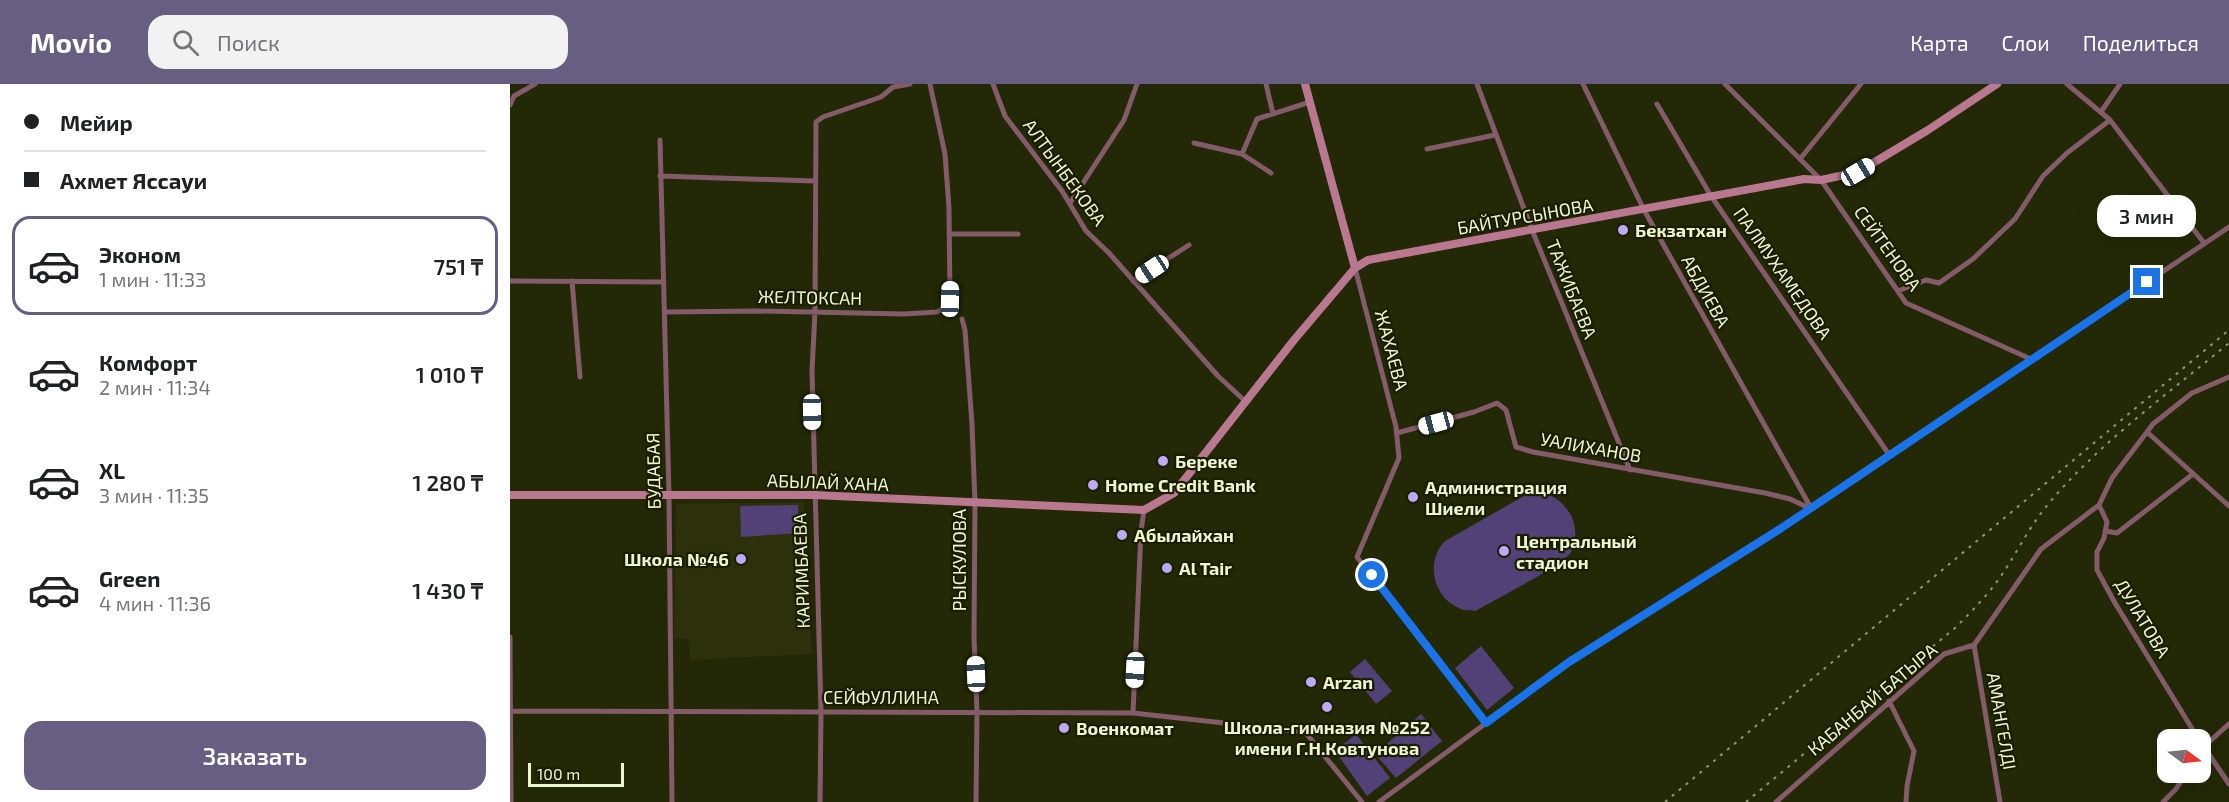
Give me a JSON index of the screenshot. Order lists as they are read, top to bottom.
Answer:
{
  "streets": {
    "main road": ["БАЙТУРСЫНОВА", "ЖАХАЕВА", "АБЫЛАЙ ХАНА"],
    "street": [
      "АЛТЫНБЕКОВА",
      "СЕЙТЕНОВА",
      "ПАЛМУХАМЕДОВА",
      "ТАЖИБАЕВА",
      "АБДИЕВА",
      "ЖЕЛТОКСАН",
      "УАЛИХАНОВ",
      "БУДАБАЯ",
      "РЫСКУЛОВА",
      "КАРИМБАЕВА",
      "ДУЛАТОВА",
      "СЕЙФУЛЛИНА",
      "КАБАНБАЙ БАТЫРА",
      "АМАНГЕЛДІ"
    ]
  },
  "crossings": [
    ["АЛТЫНБЕКОВА", "БАЙТУРСЫНОВА"],
    ["БАЙТУРСЫНОВА", "СЕЙТЕНОВА"],
    ["БАЙТУРСЫНОВА", "ПАЛМУХАМЕДОВА"],
    ["БАЙТУРСЫНОВА", "ТАЖИБАЕВА"],
    ["БАЙТУРСЫНОВА", "АБДИЕВА"],
    ["БАЙТУРСЫНОВА", "ЖАХАЕВА"],
    ["БАЙТУРСЫНОВА", "АБЫЛАЙ ХАНА"],
    ["ТАЖИБАЕВА", "УАЛИХАНОВ"],
    ["АБДИЕВА", "УАЛИХАНОВ"],
    ["ЖЕЛТОКСАН", "БУДАБАЯ"],
    ["ЖЕЛТОКСАН", "КАРИМБАЕВА"],
    ["ЖАХАЕВА", "УАЛИХАНОВ"],
    ["БУДАБАЯ", "АБЫЛАЙ ХАНА"],
    ["БУДАБАЯ", "СЕЙФУЛЛИНА"],
    ["АБЫЛАЙ ХАНА", "РЫСКУЛОВА"],
    ["АБЫЛАЙ ХАНА", "КАРИМБАЕВА"],
    ["РЫСКУЛОВА", "СЕЙФУЛЛИНА"],
    ["КАРИМБАЕВА", "СЕЙФУЛЛИНА"],
    ["КАБАНБАЙ БАТЫРА", "АМАНГЕЛДІ"]
  ],
  "places": [
    "Бекзатхан",
    "Береке",
    "Home Credit Bank",
    "Администрация Шиели",
    "Абылайхан",
    "Центральный стадион",
    "Школа №46",
    "Al Tair",
    "Arzan",
    "Школа-гимназия №252 имени Г.Н.Ковтунова",
    "Военкомат"
  ],
  "scale_bar": "100 m",
  "north": "right",
  "page": {
    "header": "Movio",
    "search": "Поиск",
    "nav": ["Карта", "Слои", "Поделиться"],
    "banner": ["Мейир", "Ахмет Яссауи"],
    "bubble": "3 мин",
    "list": [
      {
        "name": "Эконом",
        "note": "1 мин · 11:33",
        "value": "751 ₸"
      },
      {
        "name": "Комфорт",
        "note": "2 мин · 11:34",
        "value": "1 010 ₸"
      },
      {
        "name": "XL",
        "note": "3 мин · 11:35",
        "value": "1 280 ₸"
      },
      {
        "name": "Green",
        "note": "4 мин · 11:36",
        "value": "1 430 ₸"
      }
    ],
    "buttons": "Заказать",
    "scale": "100 m"
  }
}
